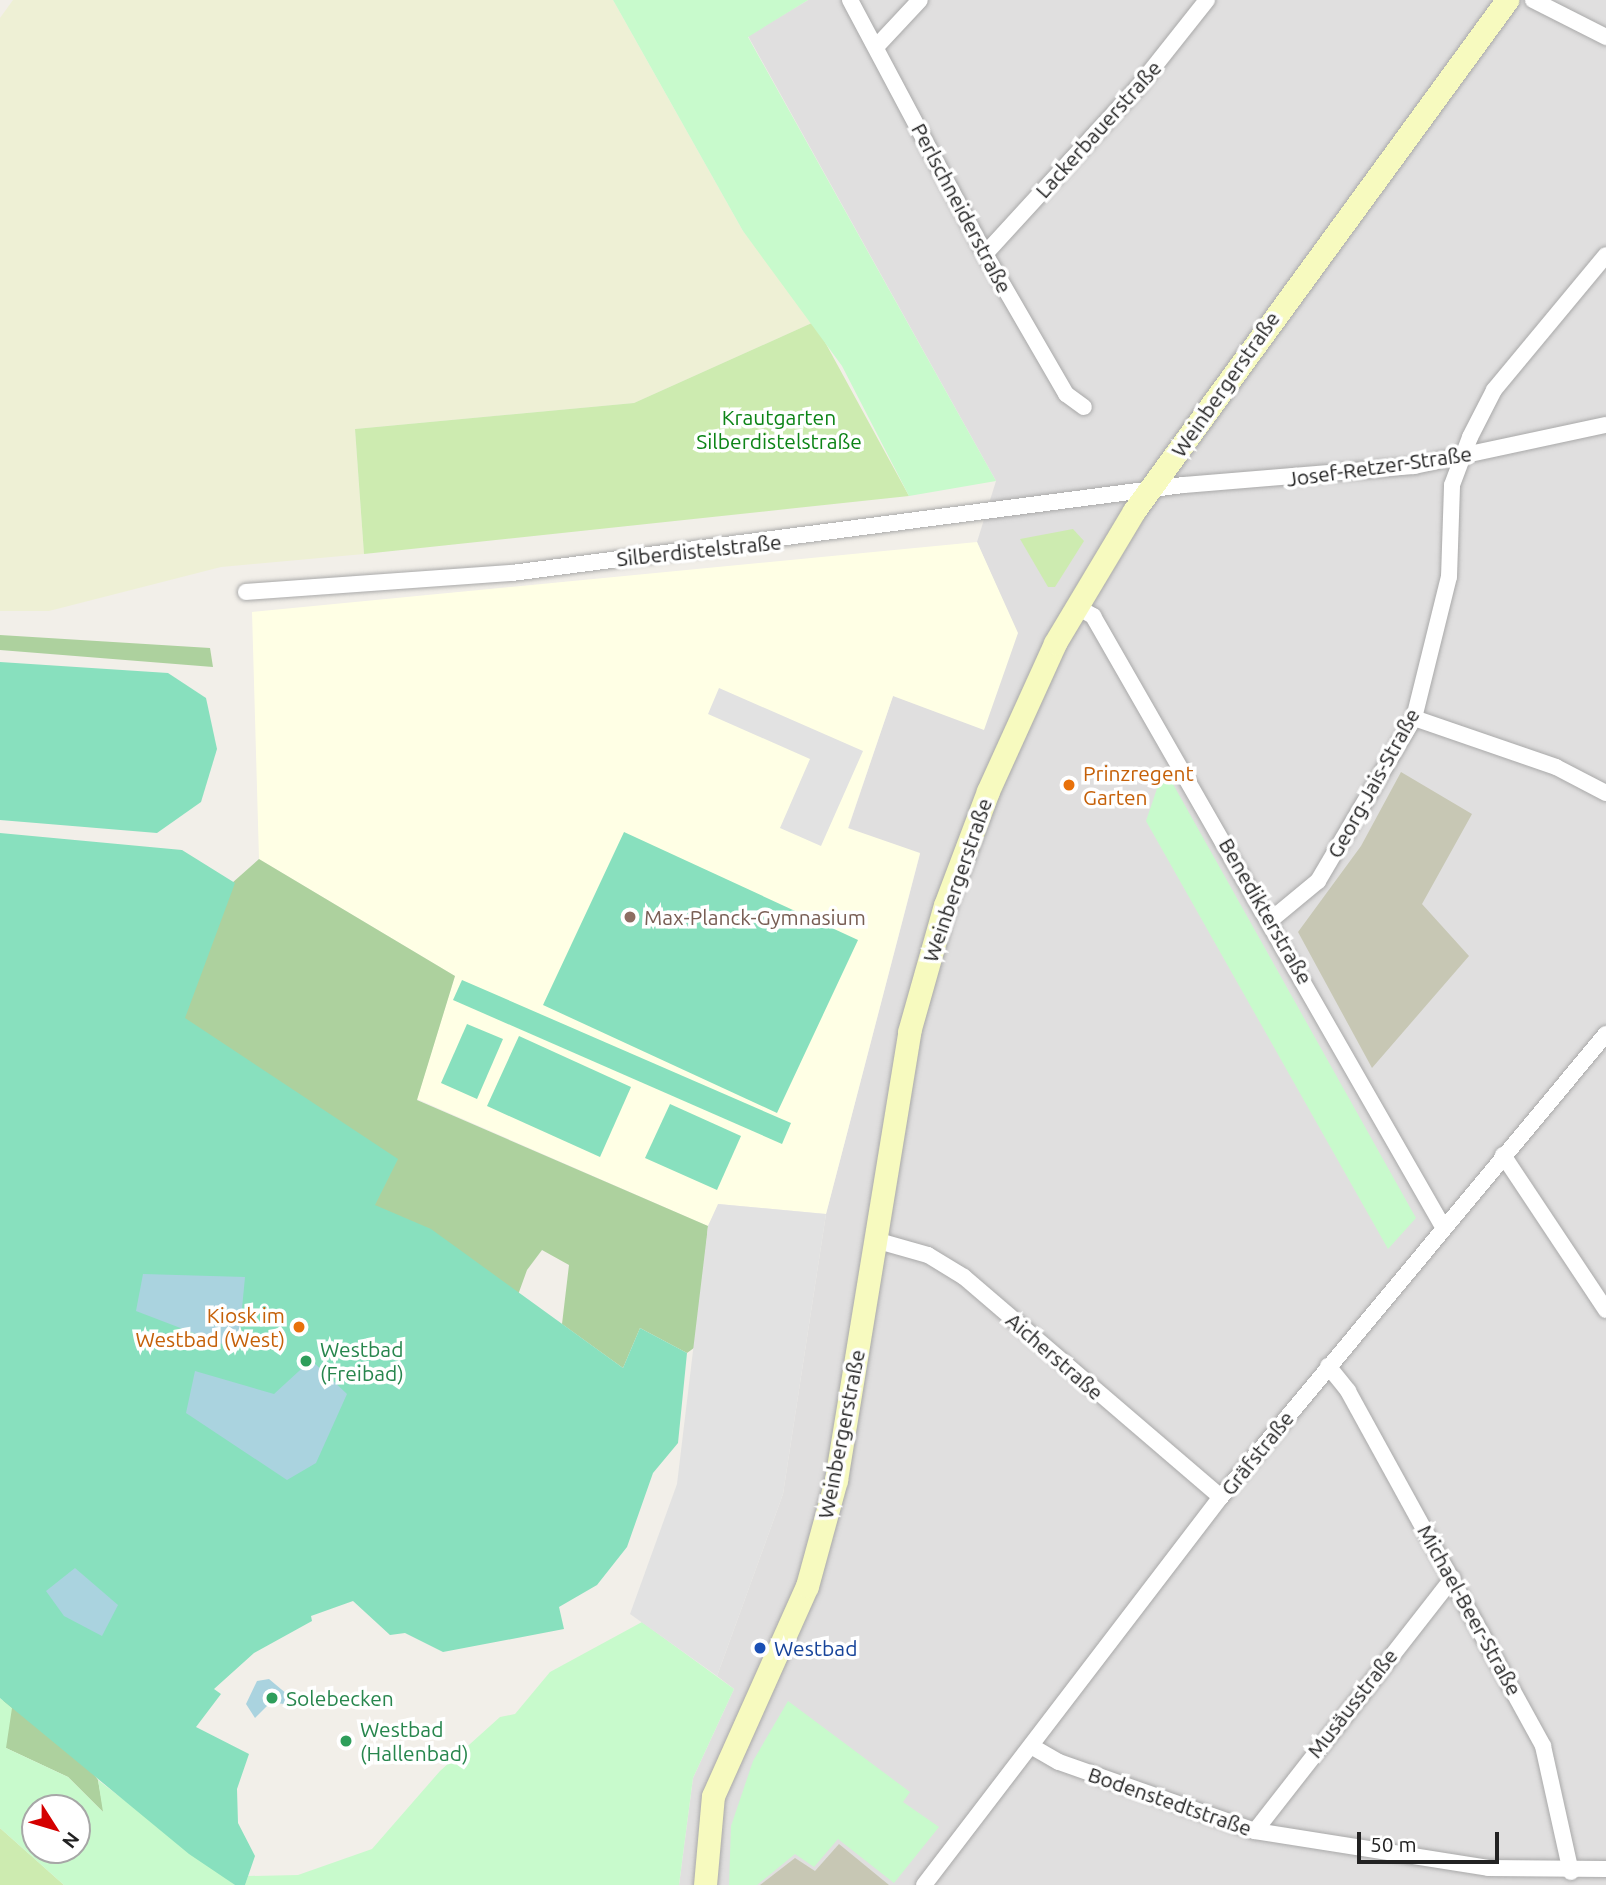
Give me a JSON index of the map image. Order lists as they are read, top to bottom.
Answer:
{
  "streets": {
    "main road": ["Weinbergerstraße"],
    "street": [
      "Lackerbauerstraße",
      "Perlschneiderstraße",
      "Josef-Retzer-Straße",
      "Silberdistelstraße",
      "Georg-Jais-Straße",
      "Benedikterstraße",
      "Aicherstraße",
      "Gräfstraße",
      "Michael-Beer-Straße",
      "Musäusstraße",
      "Bodenstedtstraße"
    ]
  },
  "crossings": [
    ["Lackerbauerstraße", "Perlschneiderstraße"],
    ["Weinbergerstraße", "Josef-Retzer-Straße"],
    ["Weinbergerstraße", "Silberdistelstraße"],
    ["Weinbergerstraße", "Benedikterstraße"],
    ["Weinbergerstraße", "Aicherstraße"],
    ["Josef-Retzer-Straße", "Silberdistelstraße"],
    ["Josef-Retzer-Straße", "Georg-Jais-Straße"],
    ["Georg-Jais-Straße", "Benedikterstraße"],
    ["Benedikterstraße", "Gräfstraße"],
    ["Aicherstraße", "Gräfstraße"],
    ["Gräfstraße", "Michael-Beer-Straße"],
    ["Gräfstraße", "Bodenstedtstraße"],
    ["Michael-Beer-Straße", "Musäusstraße"],
    ["Michael-Beer-Straße", "Bodenstedtstraße"],
    ["Musäusstraße", "Bodenstedtstraße"]
  ],
  "parks": ["Krautgarten Silberdistelstraße"],
  "places": [
    "Prinzregent Garten",
    "Max-Planck-Gymnasium",
    "Kiosk im Westbad (West)",
    "Westbad (Freibad)",
    "Westbad",
    "Solebecken",
    "Westbad (Hallenbad)"
  ],
  "scale_bar": "50 m",
  "north": "bottom right"
}
